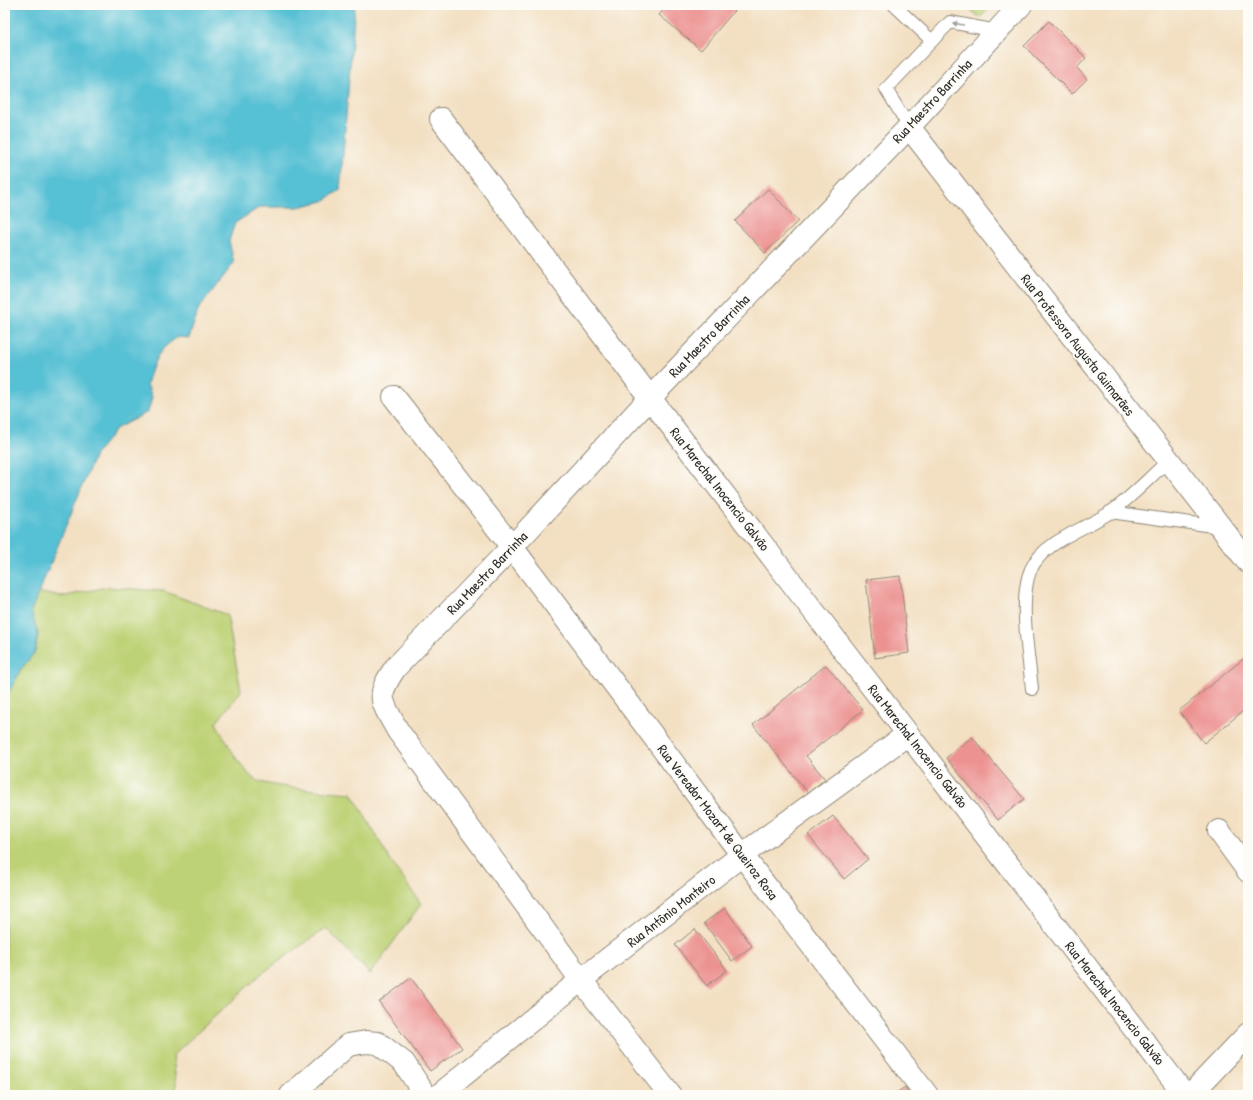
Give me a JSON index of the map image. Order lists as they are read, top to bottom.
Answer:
{
  "streets": {
    "street": [
      "Rua Maestro Barrinha",
      "Rua Professora Augusta Guimarães",
      "Rua Marechal Inocencio Galvão",
      "Rua Vereador Mozart de Queiroz Rosa",
      "Rua Antônio Monteiro"
    ]
  },
  "crossings": [
    ["Rua Maestro Barrinha", "Rua Professora Augusta Guimarães"],
    ["Rua Maestro Barrinha", "Rua Marechal Inocencio Galvão"],
    ["Rua Maestro Barrinha", "Rua Vereador Mozart de Queiroz Rosa"],
    ["Rua Maestro Barrinha", "Rua Antônio Monteiro"],
    ["Rua Marechal Inocencio Galvão", "Rua Antônio Monteiro"],
    ["Rua Vereador Mozart de Queiroz Rosa", "Rua Antônio Monteiro"]
  ]
}
